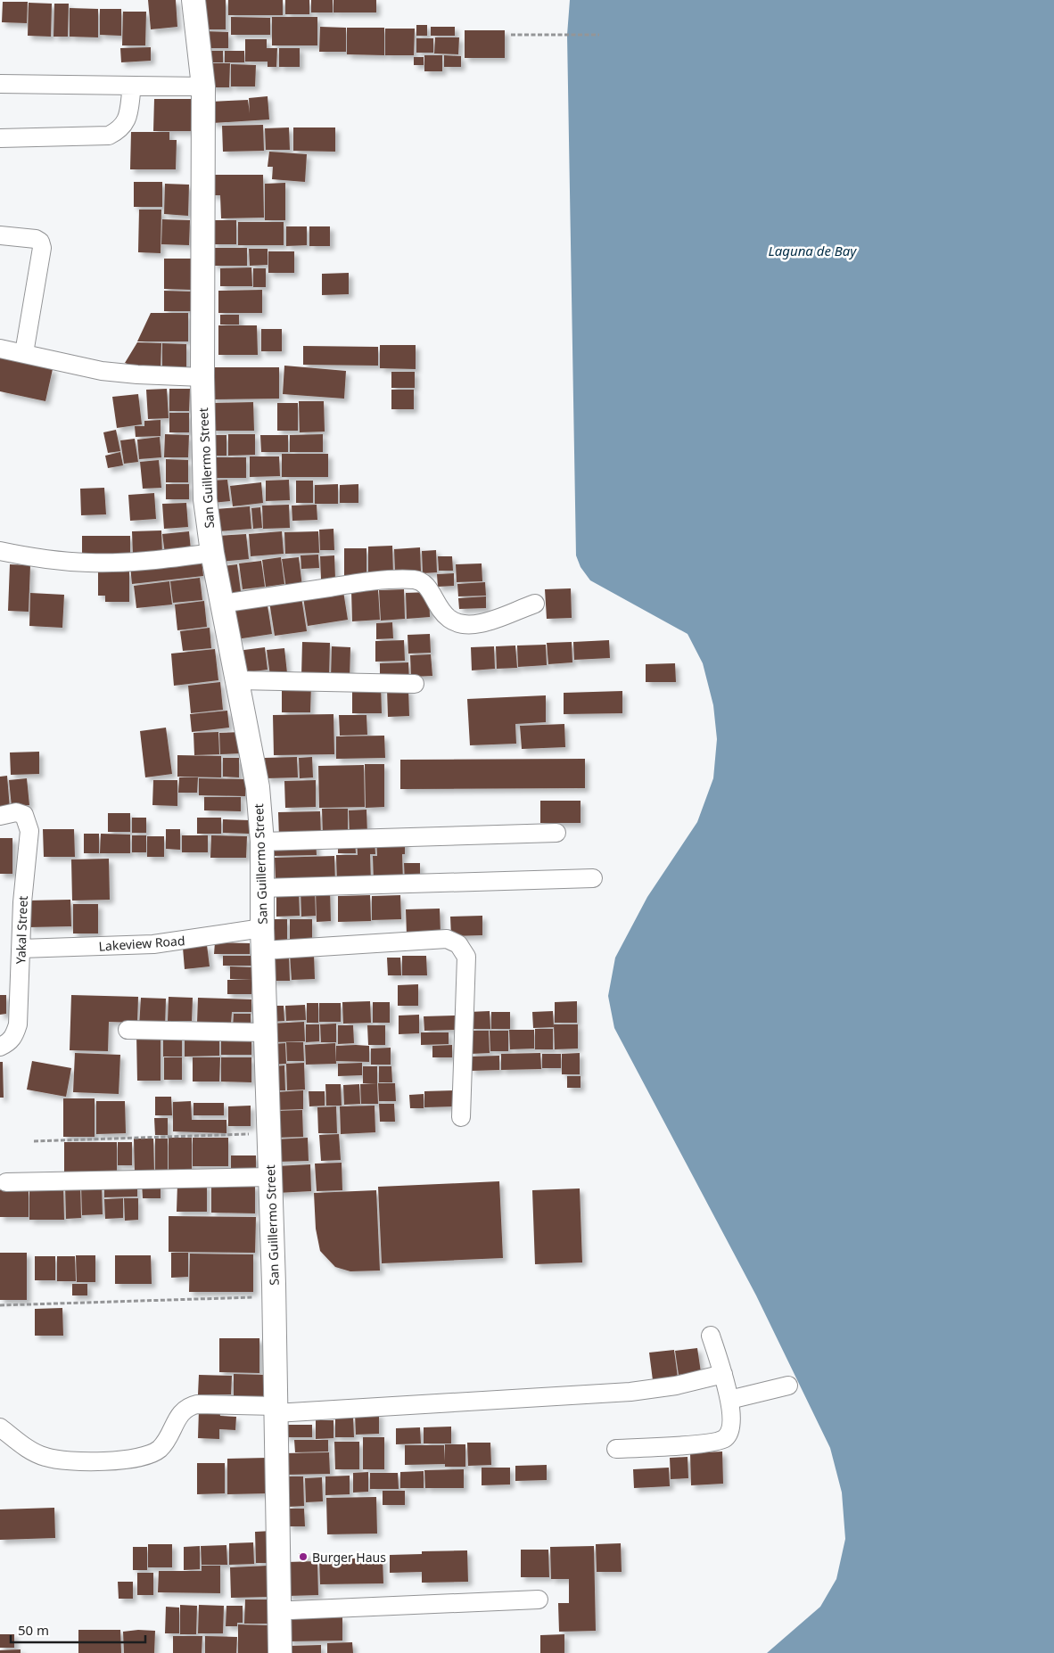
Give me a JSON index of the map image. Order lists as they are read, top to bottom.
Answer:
{
  "streets": {
    "main road": ["San Guillermo Street"],
    "street": ["Yakal Street", "Lakeview Road"]
  },
  "crossings": [
    ["San Guillermo Street", "Lakeview Road"],
    ["Yakal Street", "Lakeview Road"]
  ],
  "water": ["Laguna de Bay"],
  "places": ["Burger Haus"],
  "scale_bar": "50 m"
}
